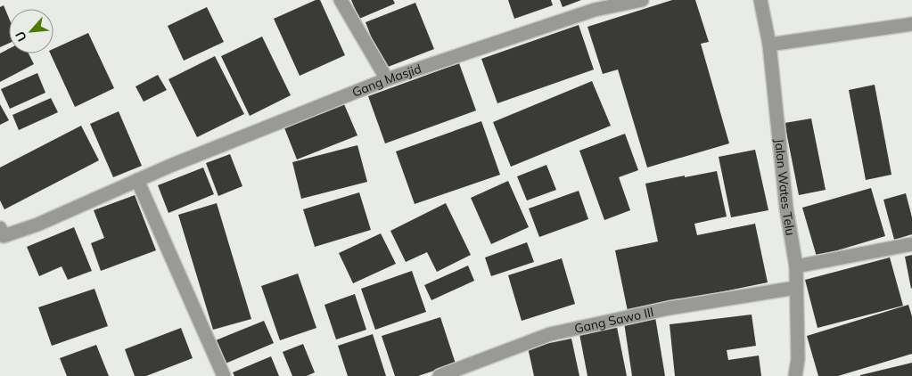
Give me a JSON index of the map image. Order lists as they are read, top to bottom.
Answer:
{
  "streets": {
    "street": ["Gang Masjid", "Jalan Wates Telu", "Gang Sawo III"]
  },
  "crossings": [
    ["Jalan Wates Telu", "Gang Sawo III"]
  ],
  "north": "bottom left"
}
